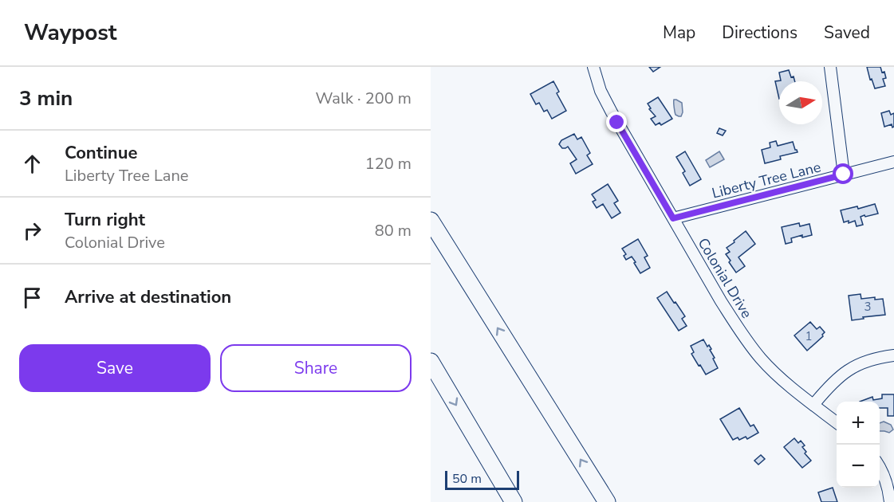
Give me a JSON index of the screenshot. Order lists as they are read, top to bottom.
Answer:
{
  "streets": {
    "street": ["Liberty Tree Lane", "Colonial Drive"]
  },
  "crossings": [
    ["Liberty Tree Lane", "Colonial Drive"]
  ],
  "house_numbers": ["3", "1"],
  "scale_bar": "50 m",
  "north": "right",
  "page": {
    "header": "Waypost",
    "nav": ["Map", "Directions", "Saved"],
    "heading": ["3 min", "Walk · 200 m"],
    "list": [
      ["Continue", "Liberty Tree Lane", "120 m"],
      ["Turn right", "Colonial Drive", "80 m"],
      "Arrive at destination"
    ],
    "buttons": ["Save", "Share"],
    "map_buttons": ["+", "−"],
    "scale": "50 m"
  }
}
